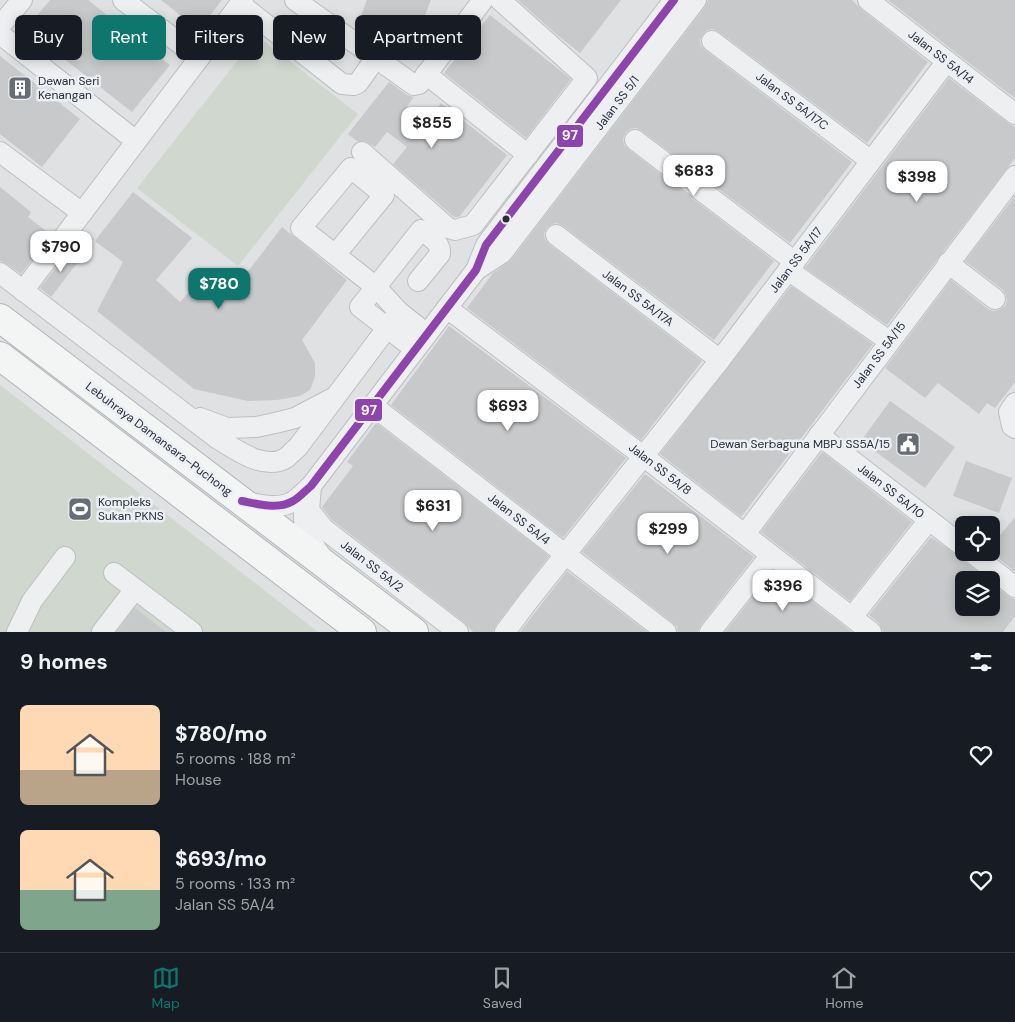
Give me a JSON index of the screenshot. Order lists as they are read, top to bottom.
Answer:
{
  "streets": {
    "highway": ["Lebuhraya Damansara–Puchong"],
    "street": [
      "Jalan SS 5A/14",
      "Jalan SS 5A/17C",
      "Jalan SS 5/1",
      "Jalan SS 5A/17",
      "Jalan SS 5A/17A",
      "Jalan SS 5A/15",
      "Jalan SS 5A/8",
      "Jalan SS 5A/10",
      "Jalan SS 5A/4",
      "Jalan SS 5A/2"
    ]
  },
  "crossings": [
    ["Jalan SS 5A/14", "Jalan SS 5A/17"],
    ["Jalan SS 5A/17C", "Jalan SS 5A/17"],
    ["Jalan SS 5/1", "Lebuhraya Damansara–Puchong"],
    ["Jalan SS 5/1", "Jalan SS 5A/8"],
    ["Jalan SS 5/1", "Jalan SS 5A/4"],
    ["Jalan SS 5/1", "Jalan SS 5A/2"],
    ["Jalan SS 5A/17", "Jalan SS 5A/17A"],
    ["Jalan SS 5A/17", "Jalan SS 5A/8"],
    ["Jalan SS 5A/17", "Jalan SS 5A/4"],
    ["Jalan SS 5A/15", "Jalan SS 5A/8"],
    ["Jalan SS 5A/15", "Jalan SS 5A/10"]
  ],
  "places": {
    "building": ["Dewan Seri Kenangan"],
    "public building": ["Dewan Serbaguna MBPJ SS5A/15"],
    "sports": ["Kompleks Sukan PKNS"]
  },
  "lines": ["transit line 97"],
  "page": {
    "chip": [
      "Buy",
      "Rent",
      "Filters",
      "New",
      "Apartment"
    ],
    "price": [
      "$855",
      "$683",
      "$398",
      "$790",
      "$780",
      "$693",
      "$631",
      "$299",
      "$396"
    ],
    "heading": "9 homes",
    "list": [
      {
        "name": "$780/mo",
        "note": "5 rooms · 188 m² · House"
      },
      {
        "name": "$693/mo",
        "note": "5 rooms · 133 m² · Jalan SS 5A/4"
      }
    ],
    "tabs": ["Map", "Saved", "Home"]
  }
}
